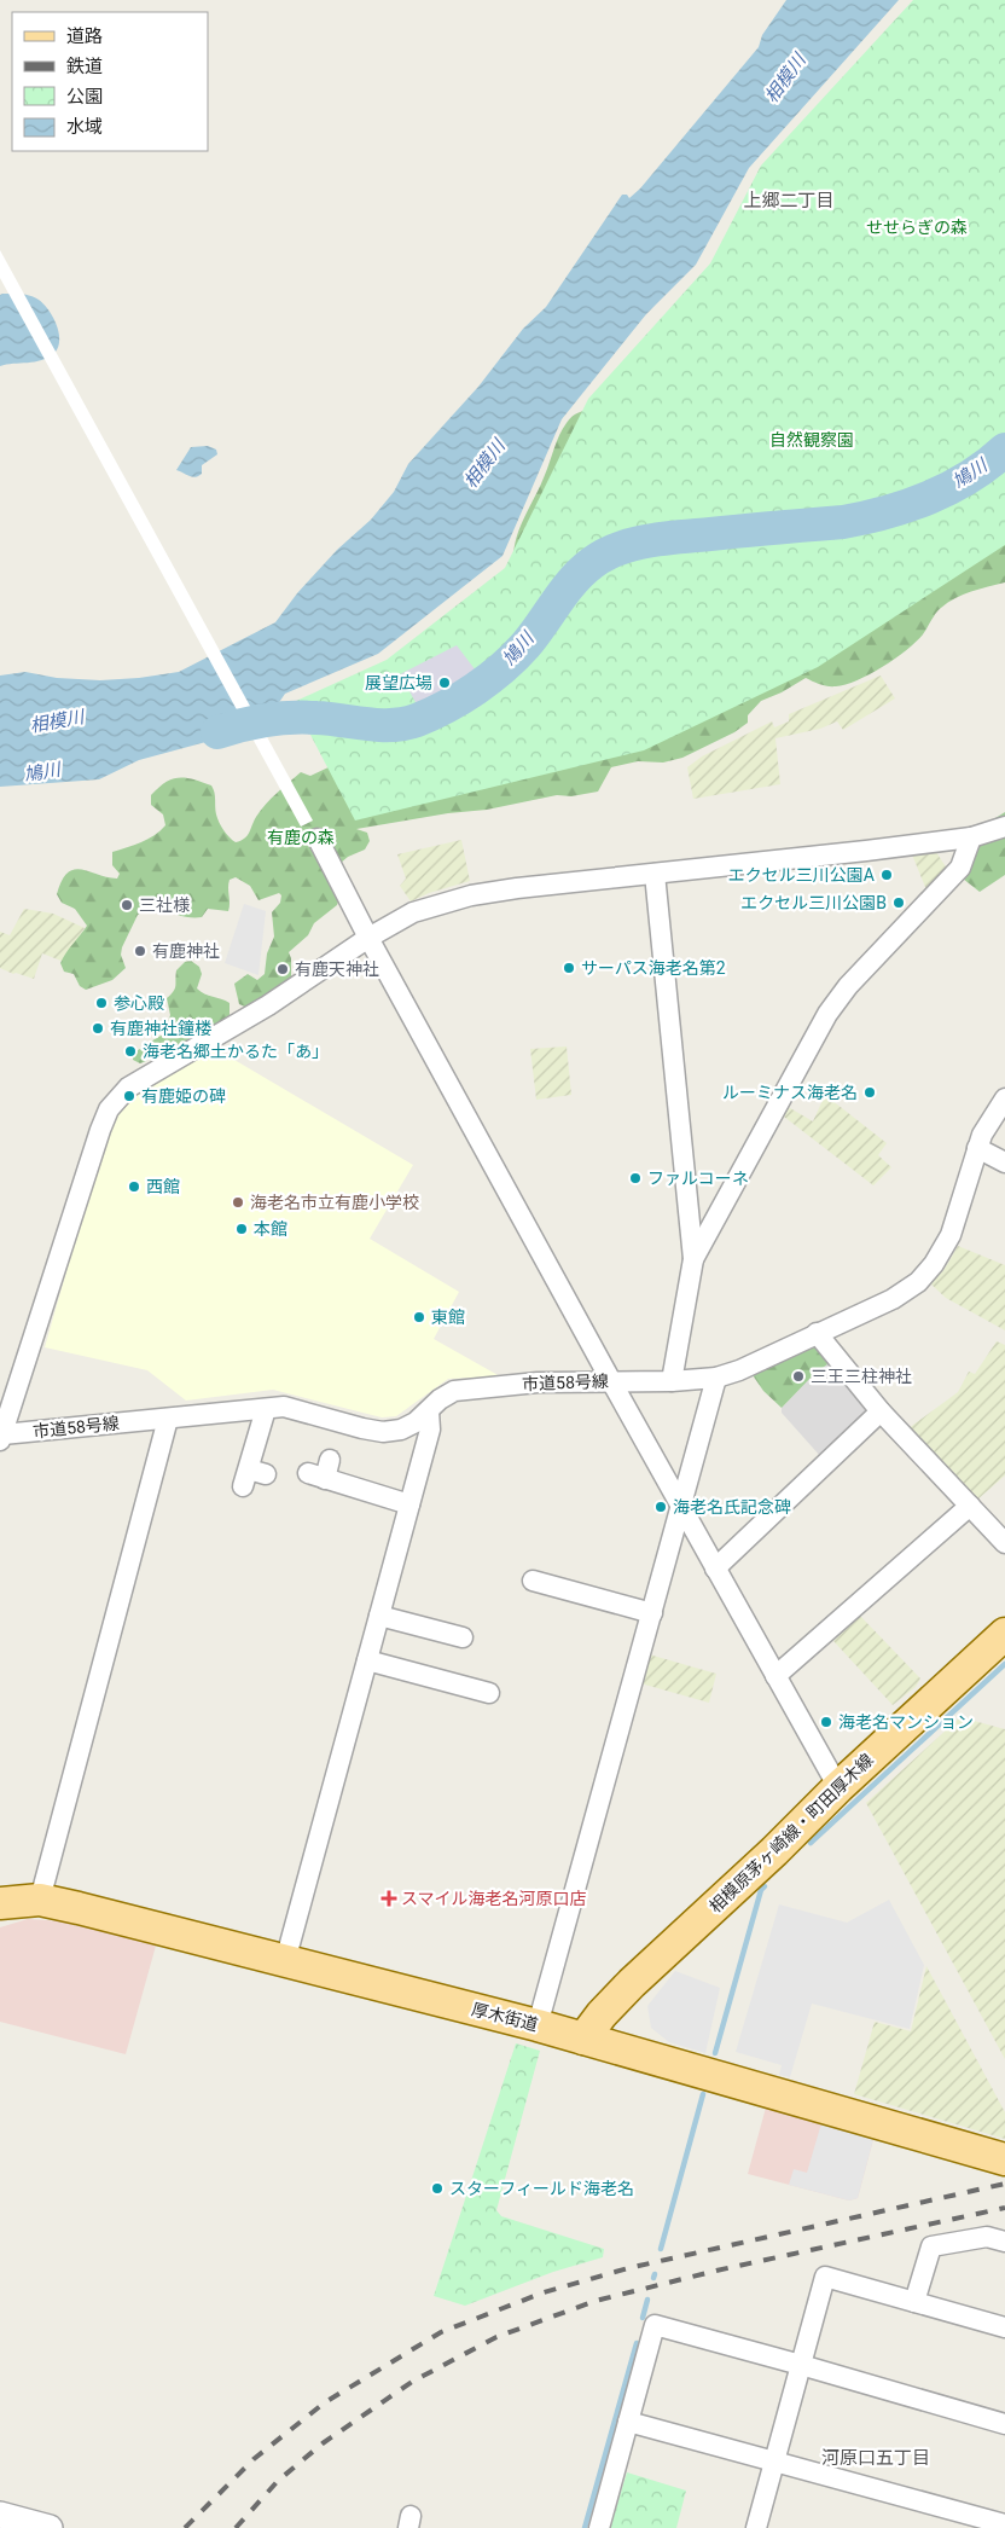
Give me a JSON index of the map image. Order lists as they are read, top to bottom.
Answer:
{
  "streets": {
    "main road": ["相模原茅ヶ崎線・町田厚木線", "厚木街道"],
    "street": ["市道58号線"]
  },
  "crossings": [
    ["相模原茅ヶ崎線・町田厚木線", "厚木街道"]
  ],
  "districts": ["上郷二丁目", "河原口五丁目"],
  "water": ["相模川", "鳩川"],
  "parks": ["せせらぎの森", "自然観察園", "有鹿の森"],
  "places": {
    "other": [
      "展望広場",
      "エクセル三川公園A",
      "エクセル三川公園B",
      "三社様",
      "有鹿神社",
      "サーパス海老名第2",
      "有鹿天神社",
      "参心殿",
      "有鹿神社鐘楼",
      "海老名郷土かるた「あ」",
      "ルーミナス海老名",
      "有鹿姫の碑",
      "ファルコーネ",
      "西館",
      "海老名市立有鹿小学校",
      "本館",
      "東館",
      "三王三柱神社",
      "海老名氏記念碑",
      "海老名マンション",
      "スターフィールド海老名"
    ],
    "health": ["スマイル海老名河原口店"]
  },
  "legend": [
    "道路",
    "鉄道",
    "公園",
    "水域"
  ]
}
